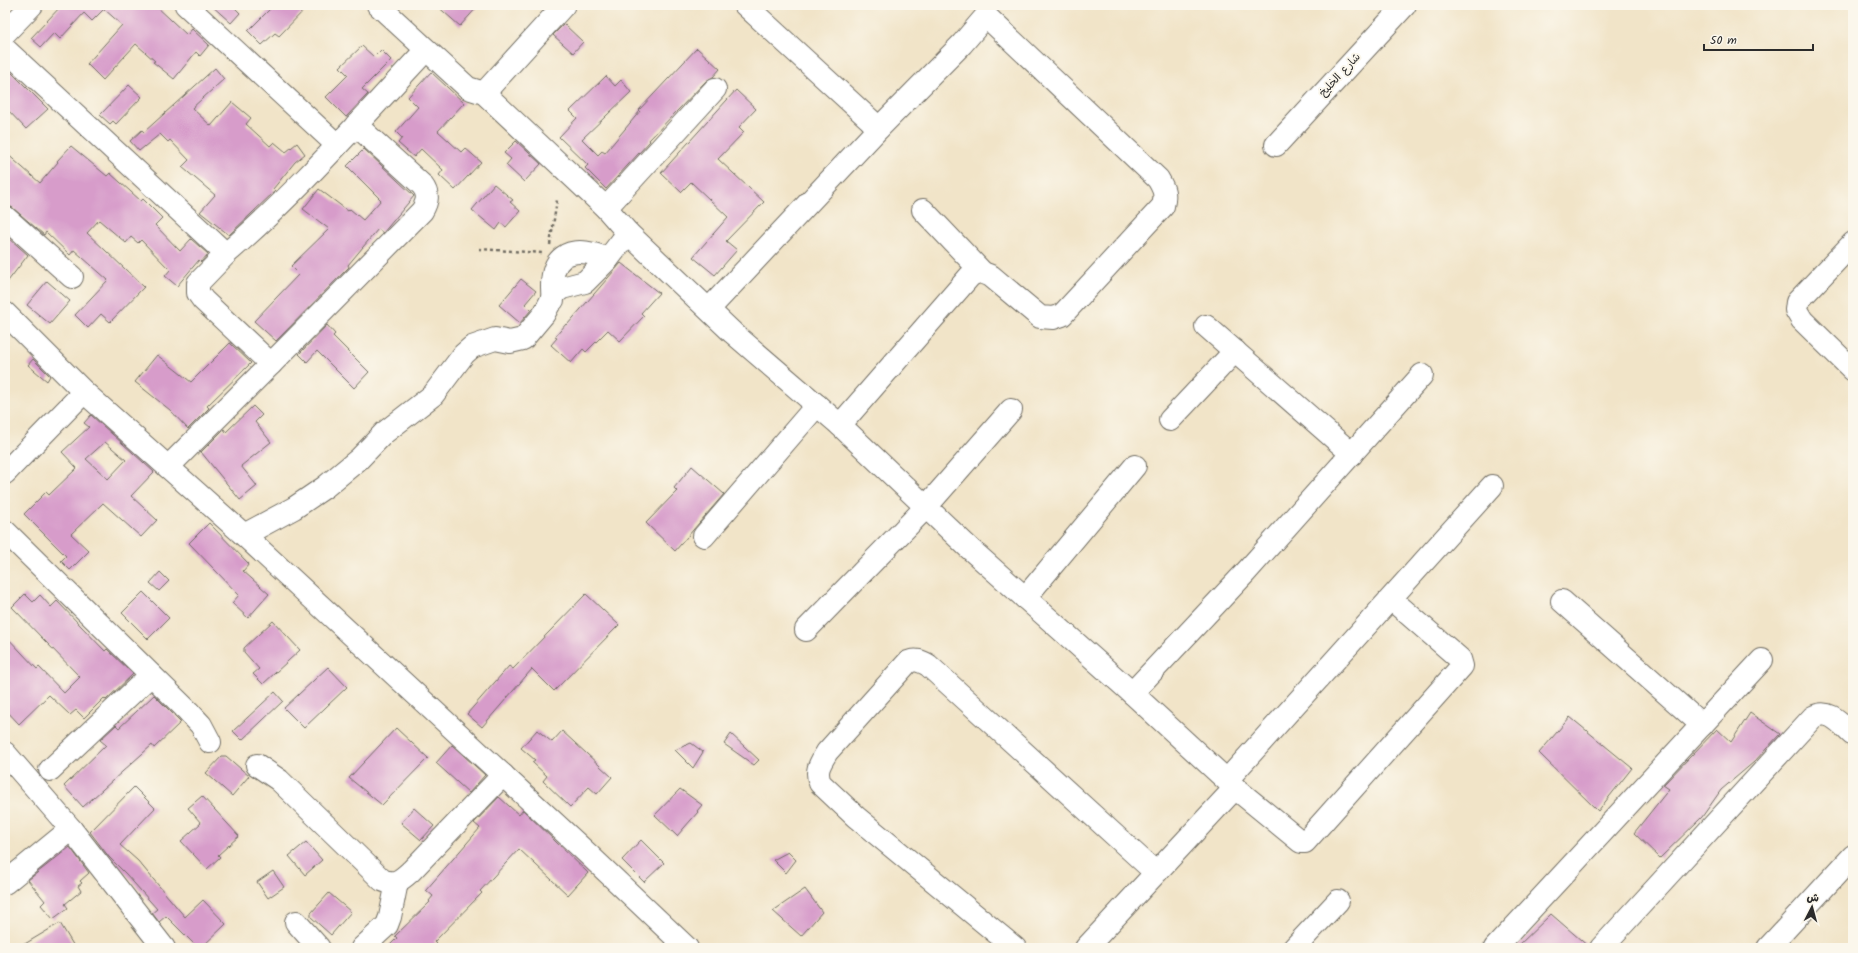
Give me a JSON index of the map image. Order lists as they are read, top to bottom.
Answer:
{
  "streets": {
    "street": ["شارع الخليخ"]
  },
  "scale_bar": "50 m",
  "north": "top"
}
